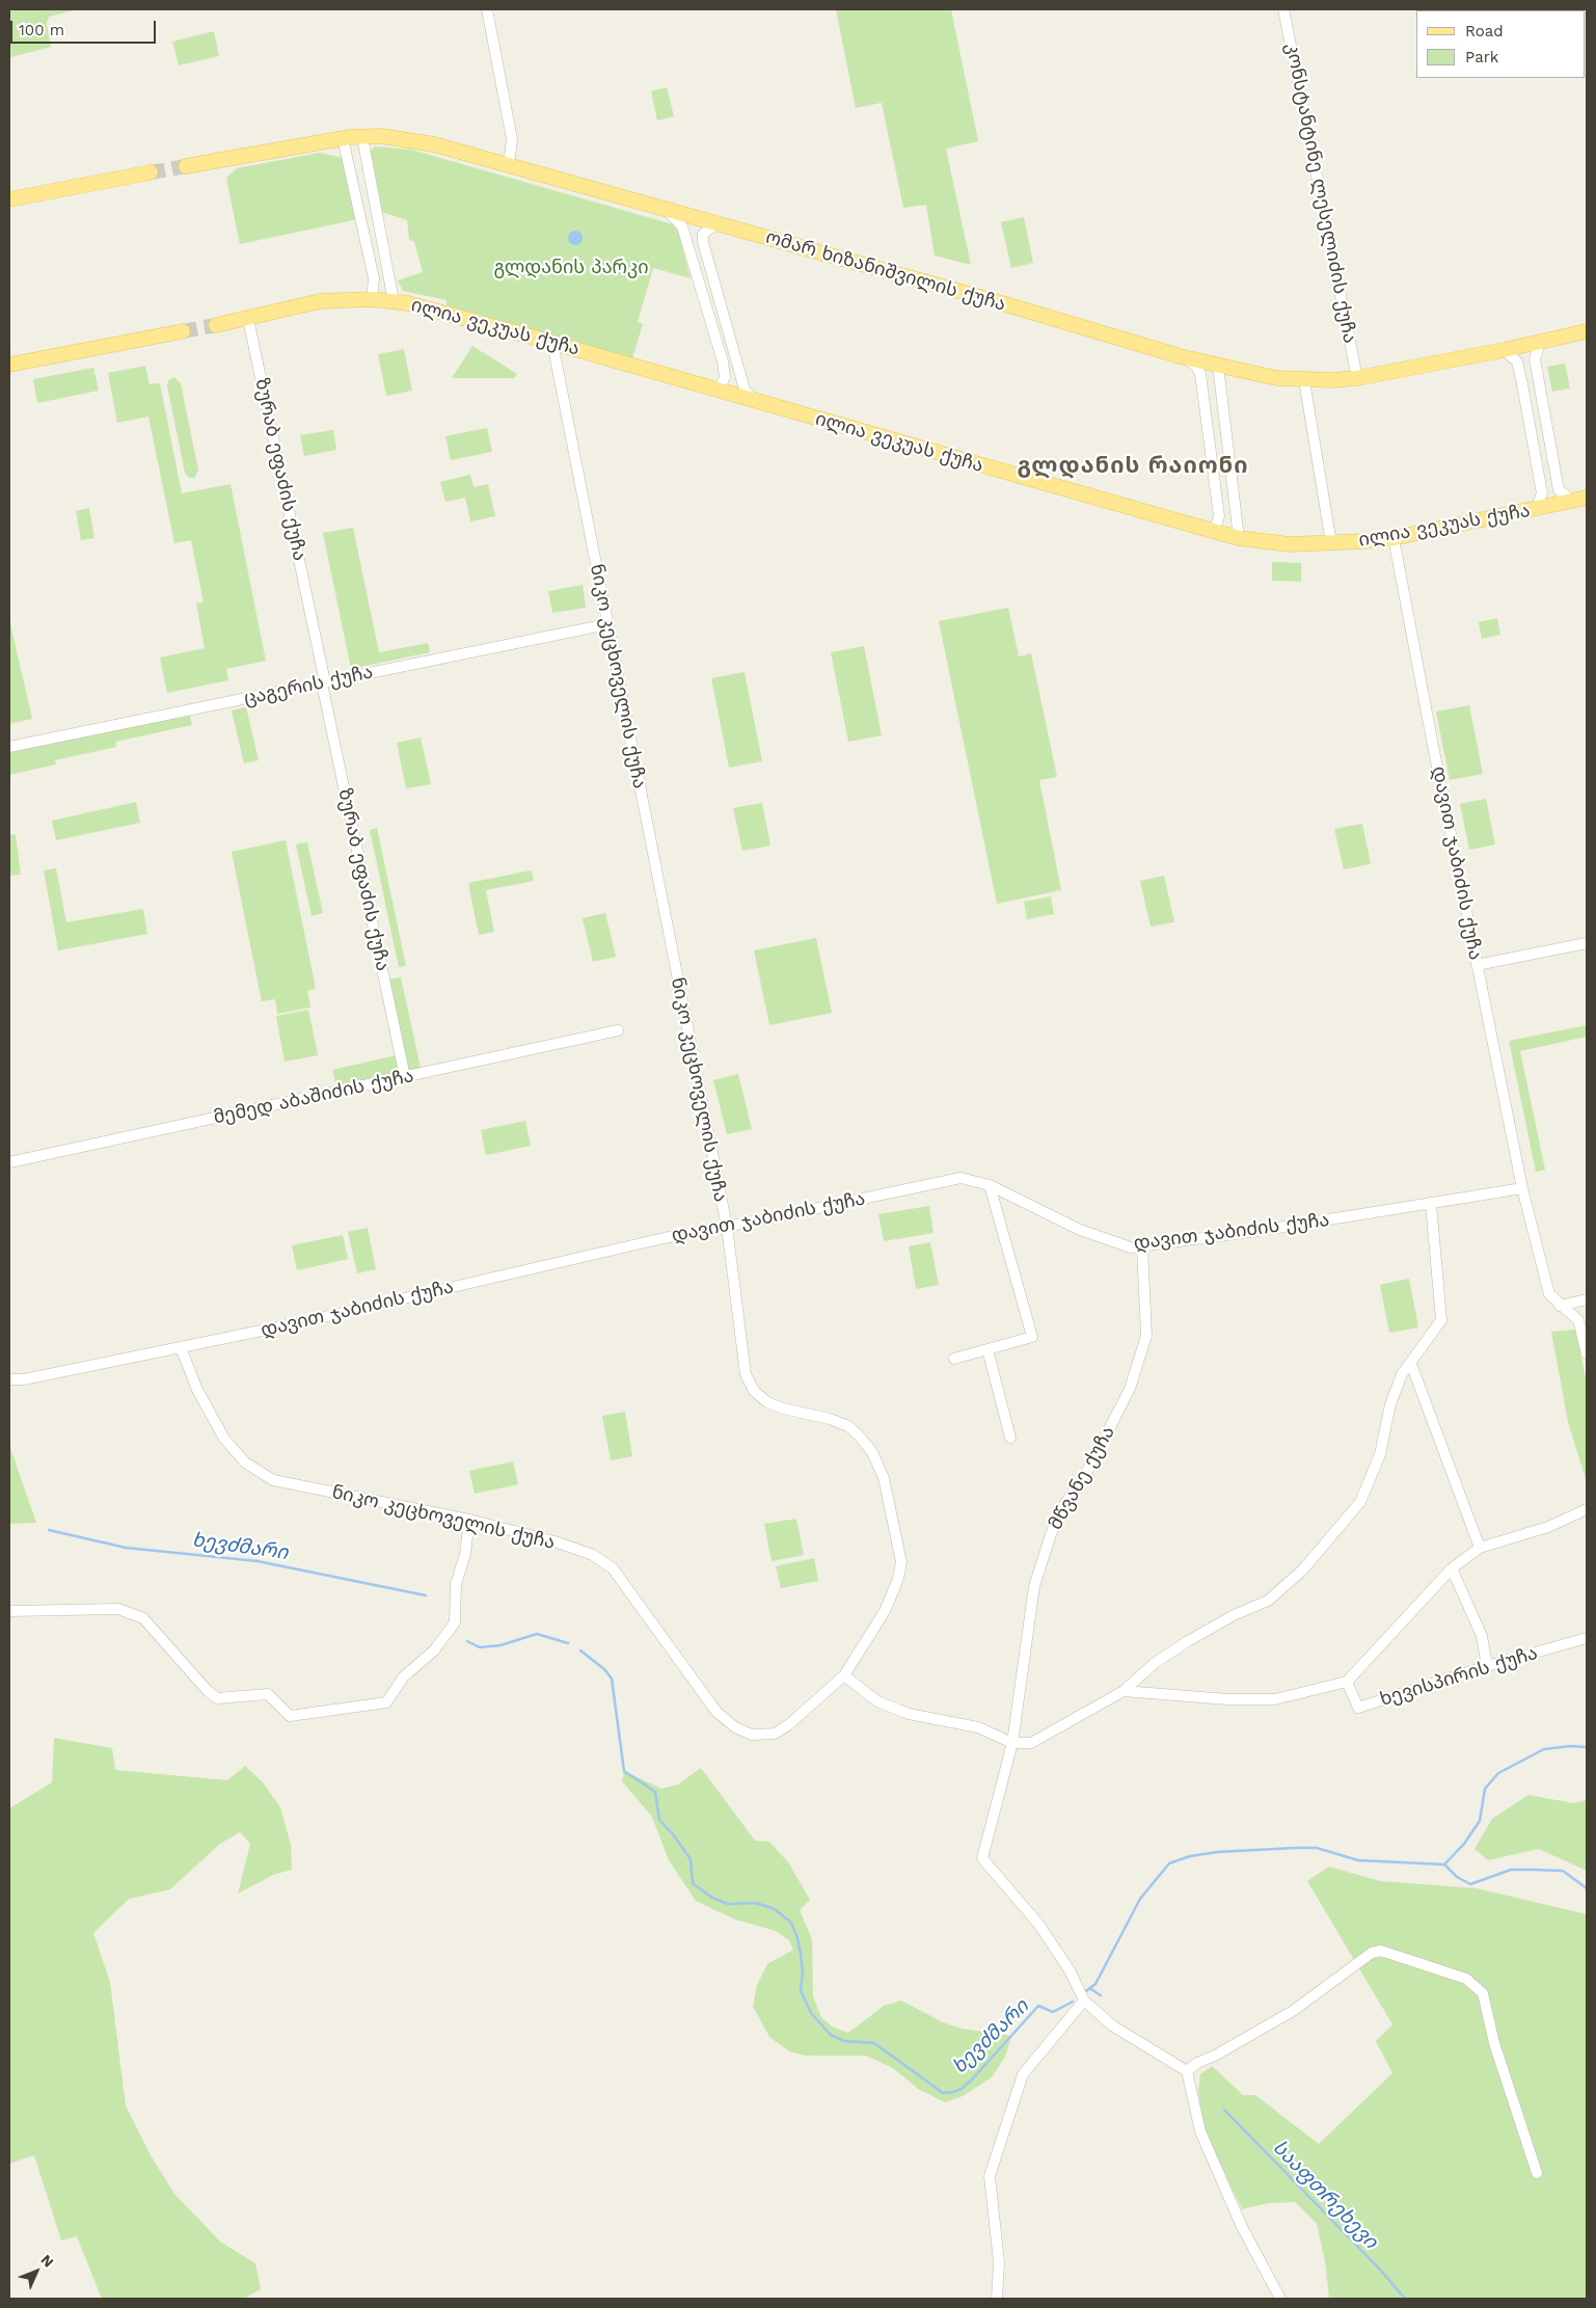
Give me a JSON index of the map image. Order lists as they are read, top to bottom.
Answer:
{
  "streets": {
    "main road": ["ომარ ხიზანიშვილის ქუჩა", "ილია ვეკუას ქუჩა"],
    "street": [
      "კონსტანტინე ლესელიძის ქუჩა",
      "ზურაბ ეფაძის ქუჩა",
      "ნიკო კეცხოველის ქუჩა",
      "ცაგერის ქუჩა",
      "დავით ჯაბიძის ქუჩა",
      "მემედ აბაშიძის ქუჩა",
      "მწვანე ქუჩა",
      "ხევისპირის ქუჩა"
    ]
  },
  "crossings": [
    ["კონსტანტინე ლესელიძის ქუჩა", "ომარ ხიზანიშვილის ქუჩა"],
    ["ილია ვეკუას ქუჩა", "ზურაბ ეფაძის ქუჩა"],
    ["ილია ვეკუას ქუჩა", "ნიკო კეცხოველის ქუჩა"],
    ["ილია ვეკუას ქუჩა", "დავით ჯაბიძის ქუჩა"],
    ["ზურაბ ეფაძის ქუჩა", "ცაგერის ქუჩა"],
    ["ზურაბ ეფაძის ქუჩა", "მემედ აბაშიძის ქუჩა"],
    ["ნიკო კეცხოველის ქუჩა", "ცაგერის ქუჩა"],
    ["ნიკო კეცხოველის ქუჩა", "დავით ჯაბიძის ქუჩა"],
    ["დავით ჯაბიძის ქუჩა", "მწვანე ქუჩა"]
  ],
  "districts": ["გლდანის რაიონი"],
  "water": ["ხევძმარი", "სააფთრეხევი"],
  "parks": ["გლდანის პარკი"],
  "legend": ["Road", "Park"],
  "scale_bar": "100 m",
  "north": "top right"
}
